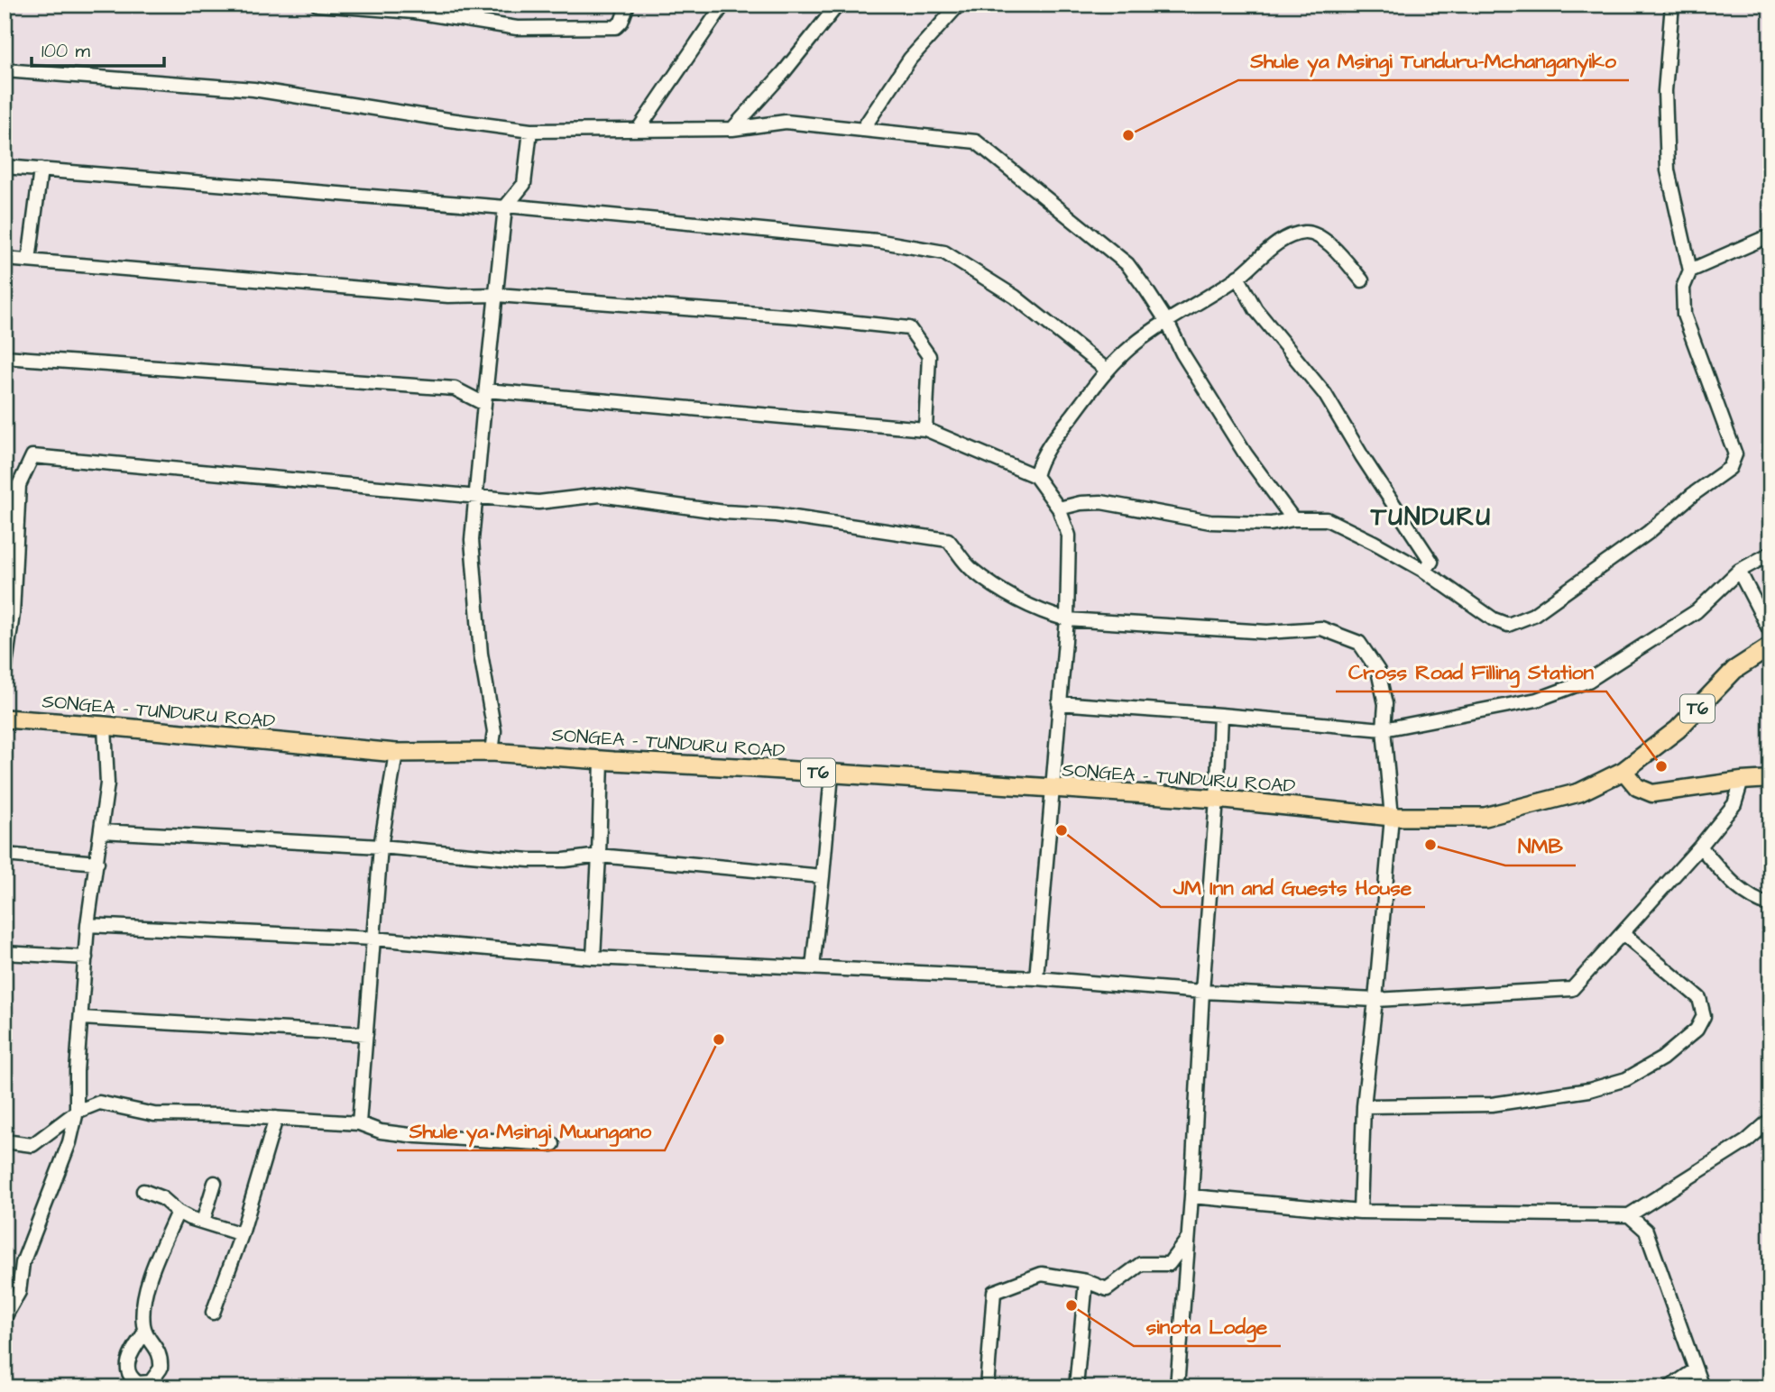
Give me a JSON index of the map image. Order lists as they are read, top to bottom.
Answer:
{
  "streets": {
    "highway": ["T6", "SONGEA - TUNDURU ROAD"]
  },
  "crossings": [
    ["T6", "SONGEA - TUNDURU ROAD"]
  ],
  "districts": ["TUNDURU"],
  "places": [
    "Shule ya Msingi Tunduru-Mchanganyiko",
    "Cross Road Filling Station",
    "JM Inn and Guests House",
    "NMB",
    "Shule ya Msingi Muungano",
    "sinota Lodge"
  ],
  "scale_bar": "100 m"
}
